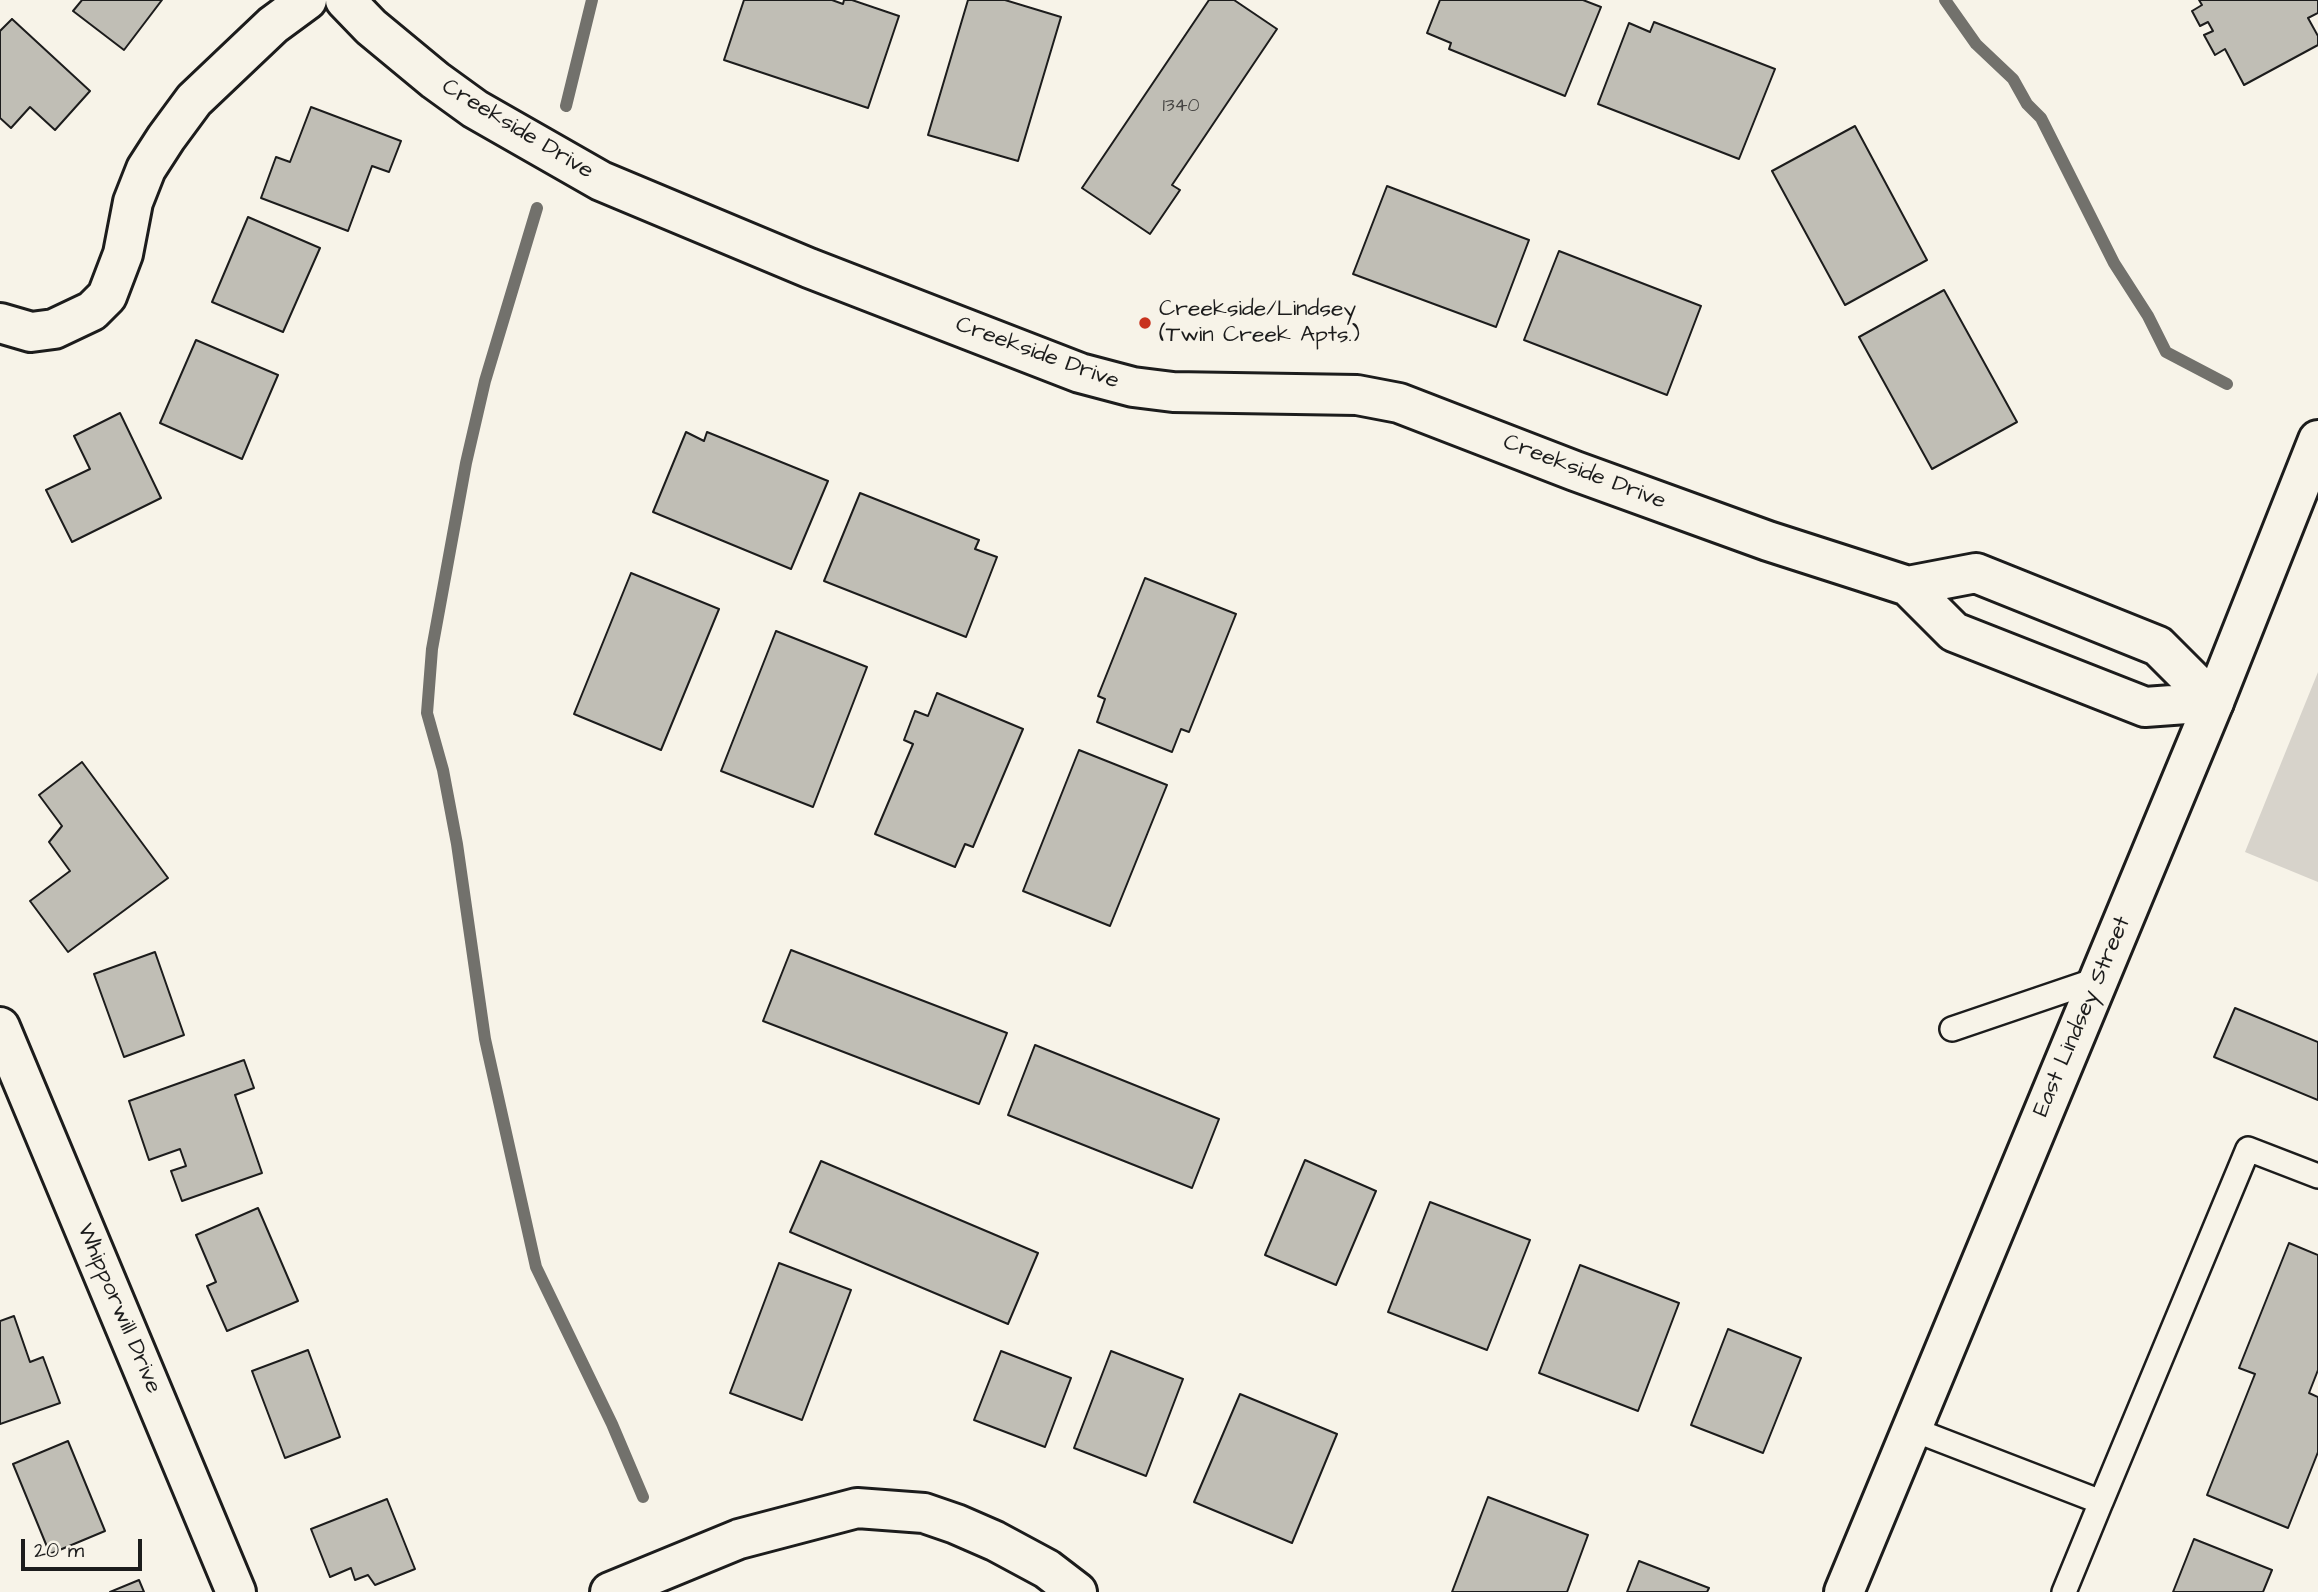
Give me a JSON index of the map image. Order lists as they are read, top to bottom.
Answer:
{
  "streets": {
    "street": ["Creekside Drive", "East Lindsey Street", "Whipporwill Drive"]
  },
  "crossings": [
    ["Creekside Drive", "East Lindsey Street"]
  ],
  "places": ["Creekside/Lindsey (Twin Creek Apts.)"],
  "house_numbers": ["1340"],
  "scale_bar": "20 m"
}
